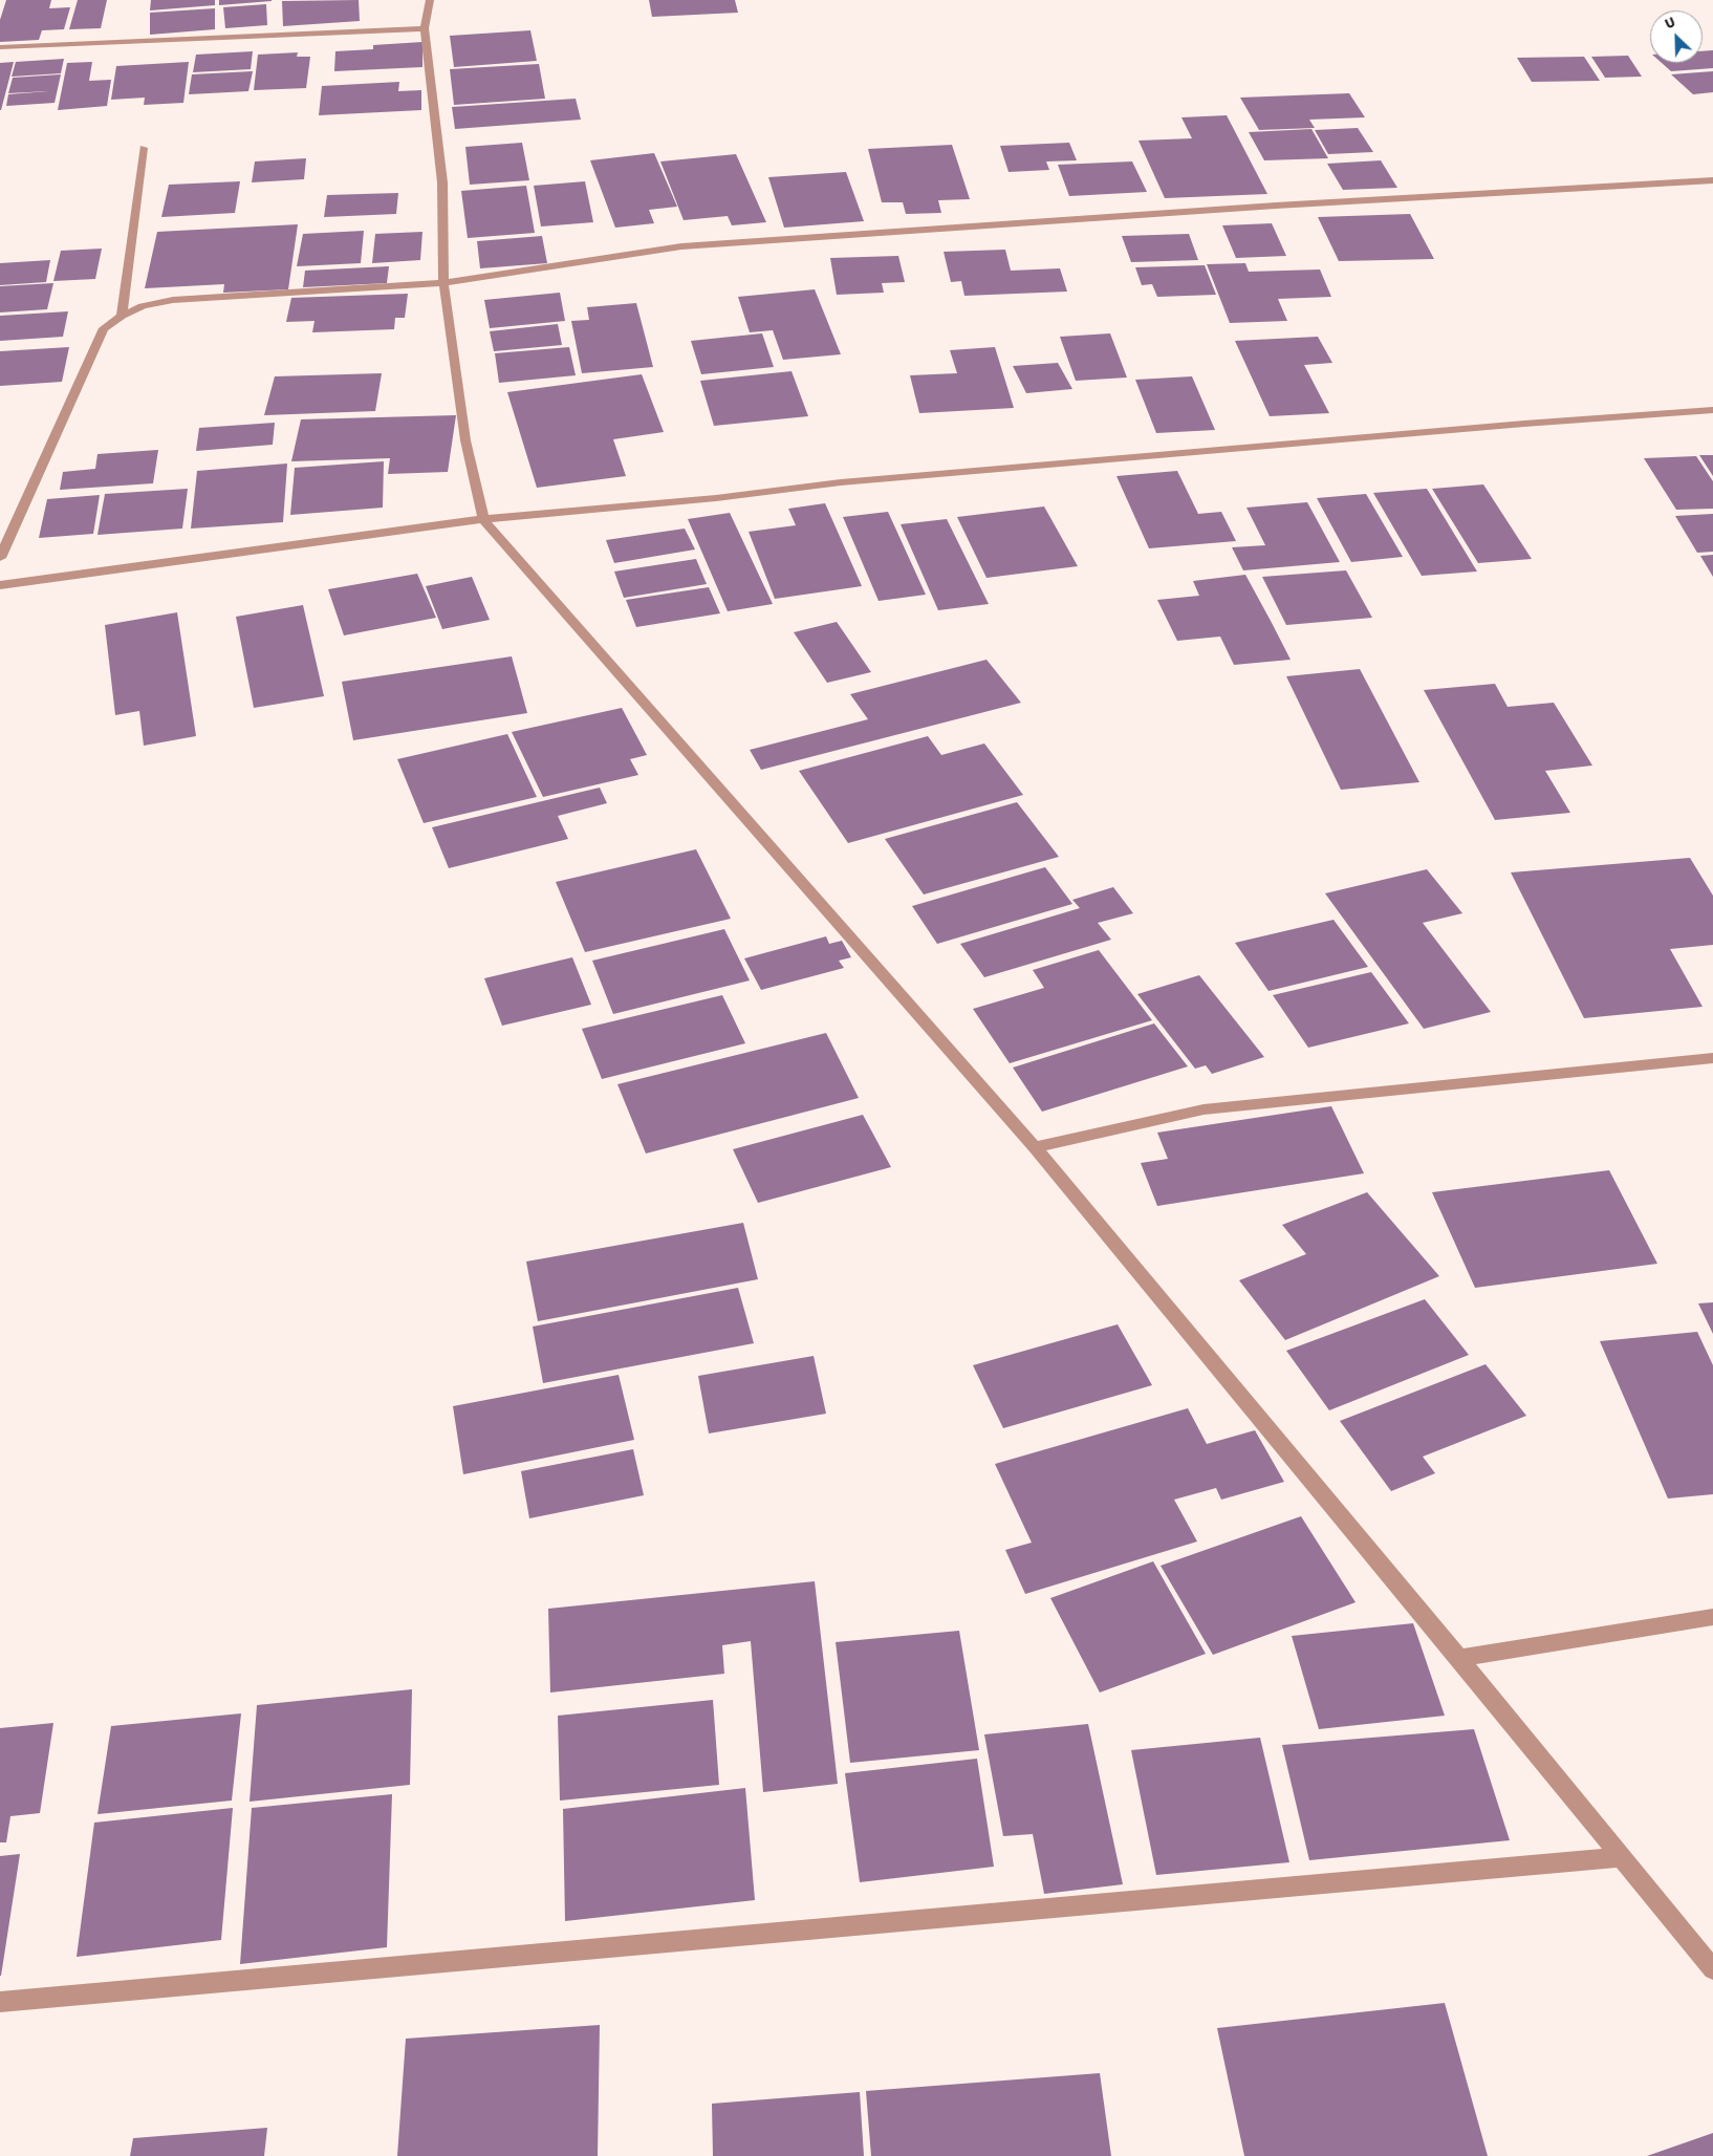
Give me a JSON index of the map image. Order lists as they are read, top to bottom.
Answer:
{
  "north": "top left"
}
